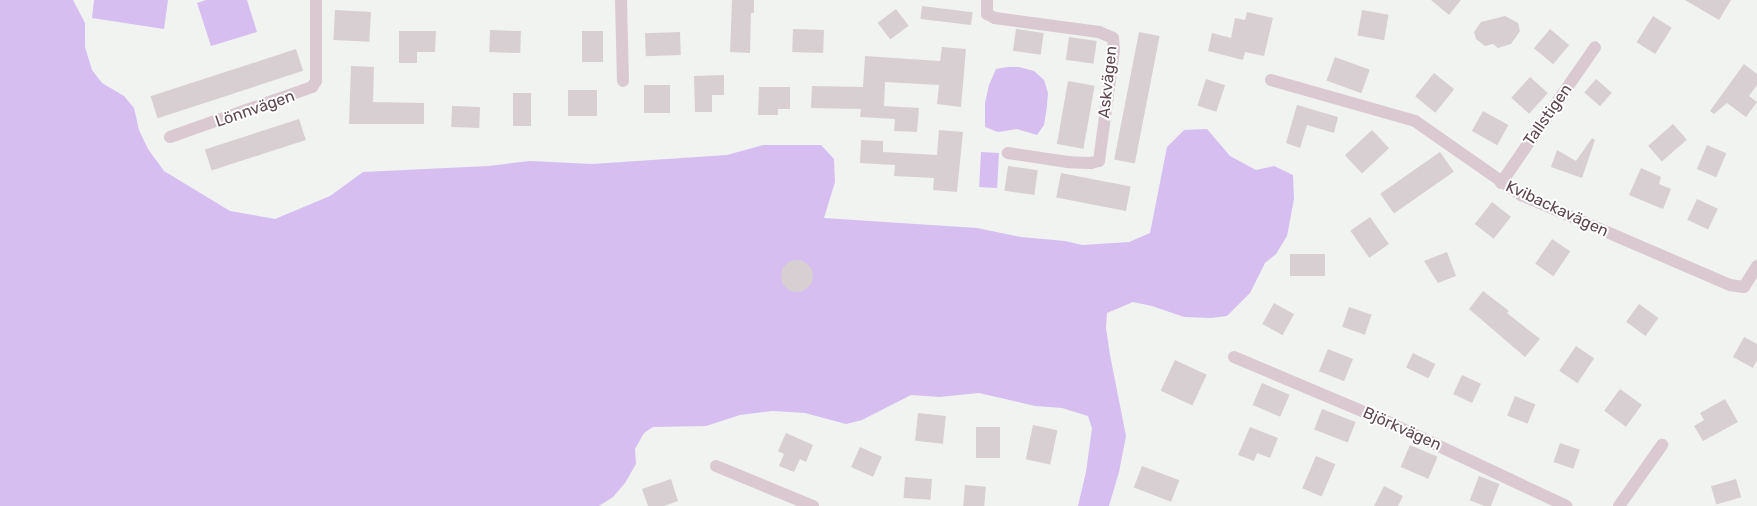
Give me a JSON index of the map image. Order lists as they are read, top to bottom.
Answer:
{
  "streets": {
    "street": [
      "Askvägen",
      "Lönnvägen",
      "Tallstigen",
      "Kvibackavägen",
      "Björkvägen"
    ]
  },
  "crossings": [
    ["Tallstigen", "Kvibackavägen"]
  ]
}
